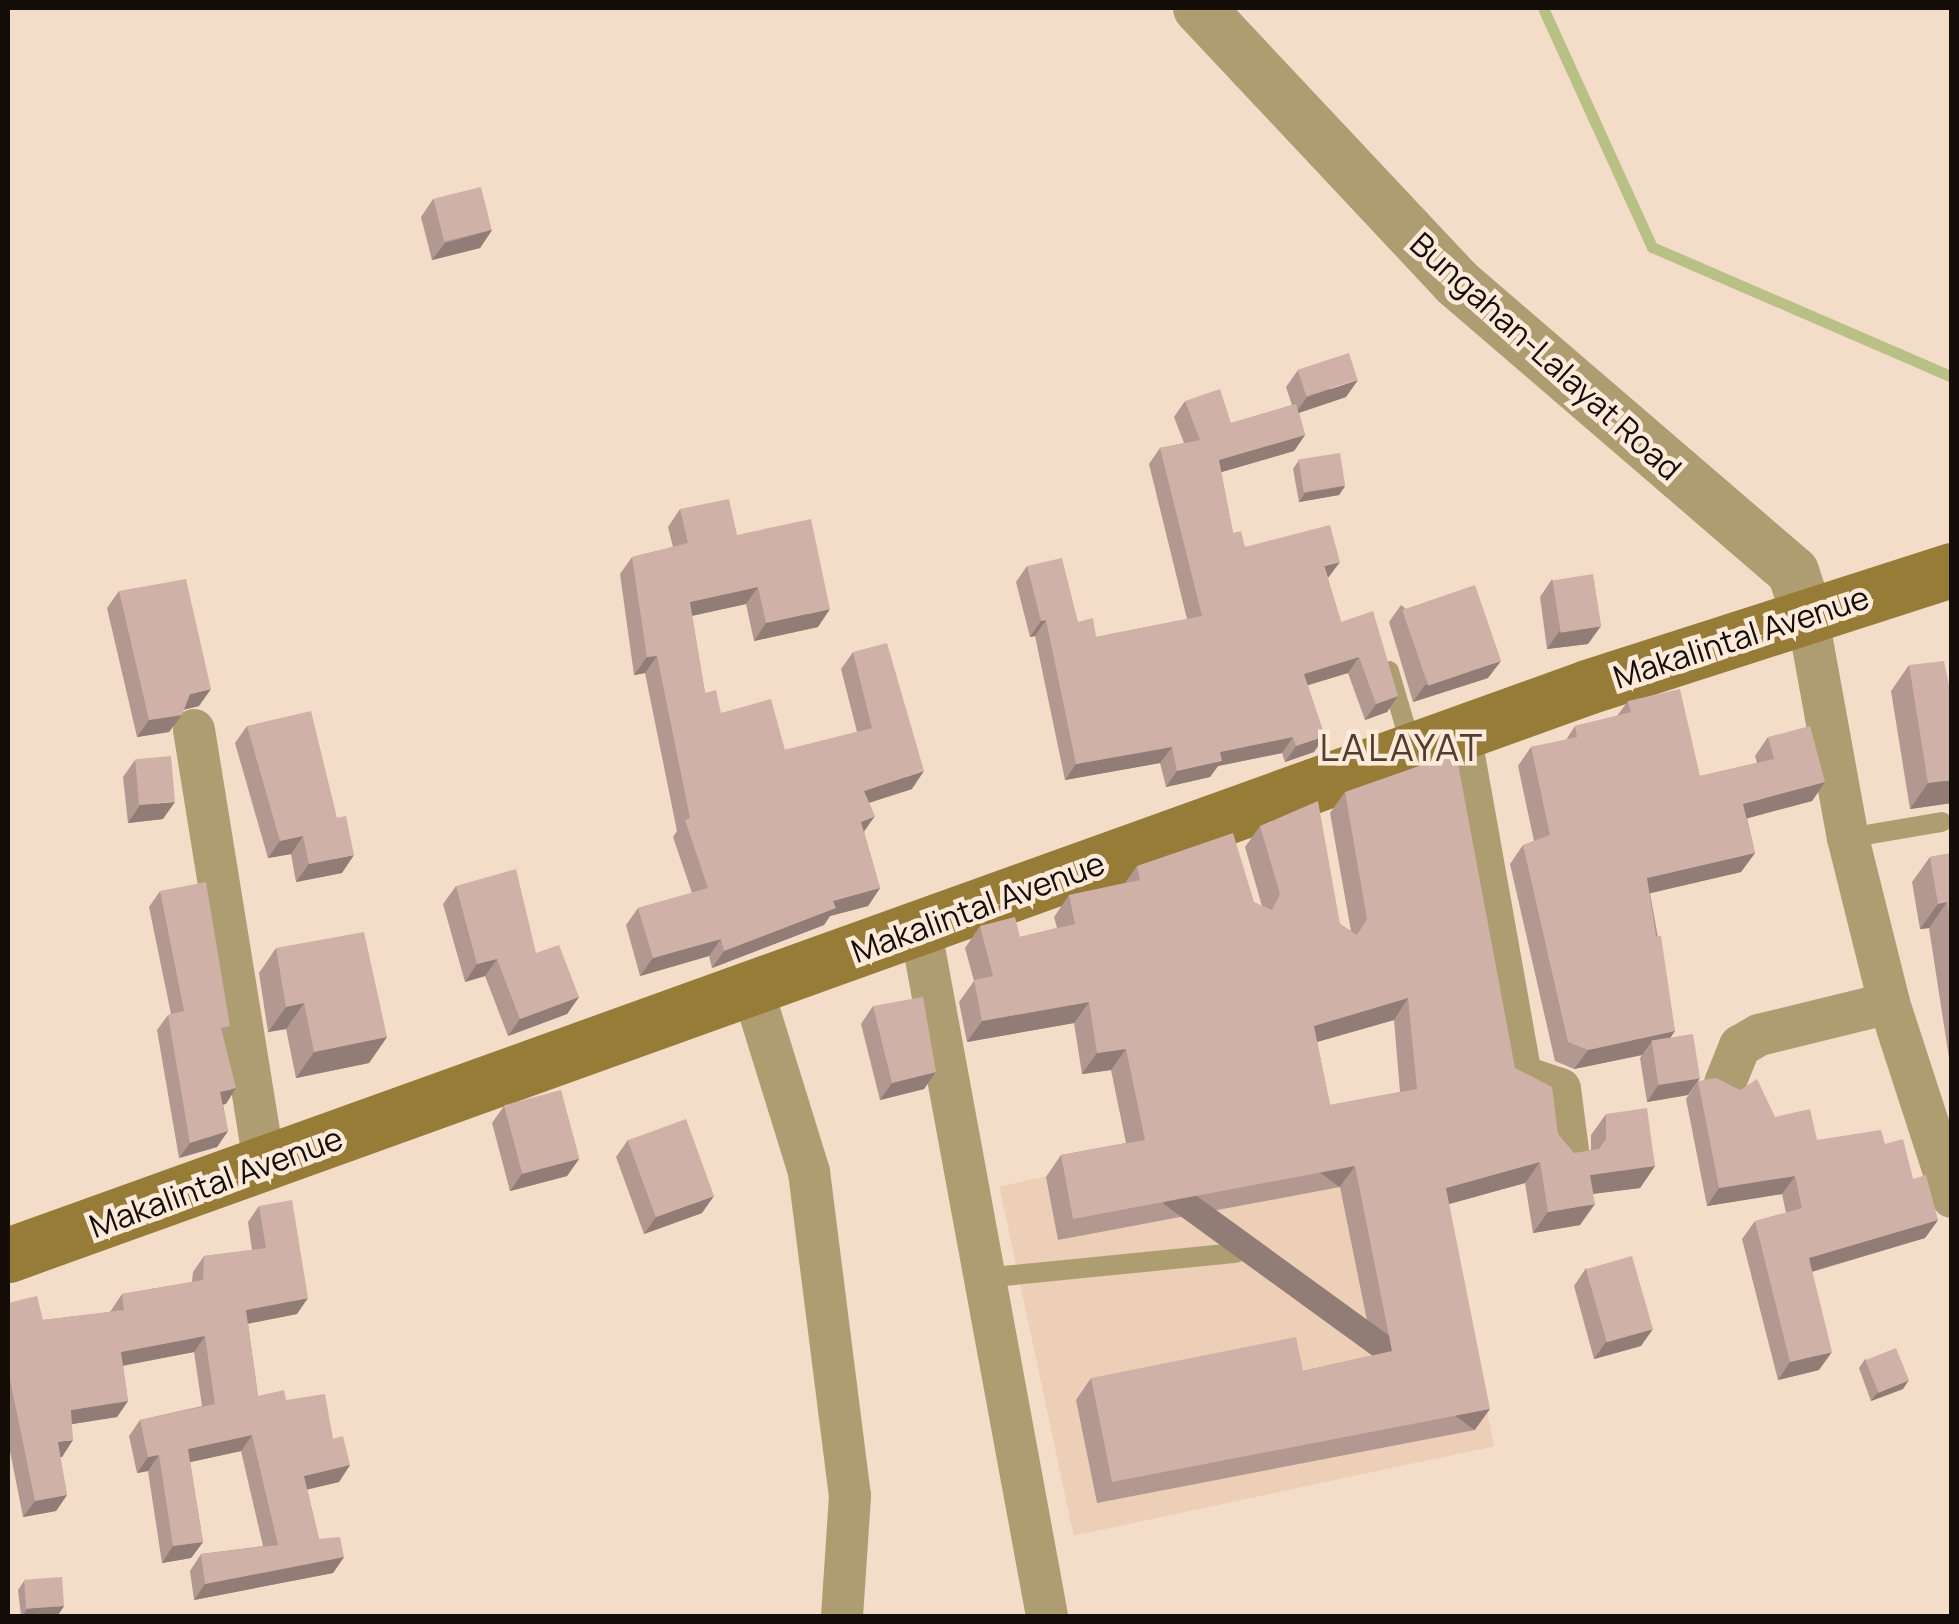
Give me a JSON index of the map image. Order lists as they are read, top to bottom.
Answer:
{
  "streets": {
    "main road": ["Makalintal Avenue"],
    "street": ["Bungahan-Lalayat Road"]
  },
  "crossings": [
    ["Bungahan-Lalayat Road", "Makalintal Avenue"]
  ],
  "districts": ["LALAYAT"]
}
